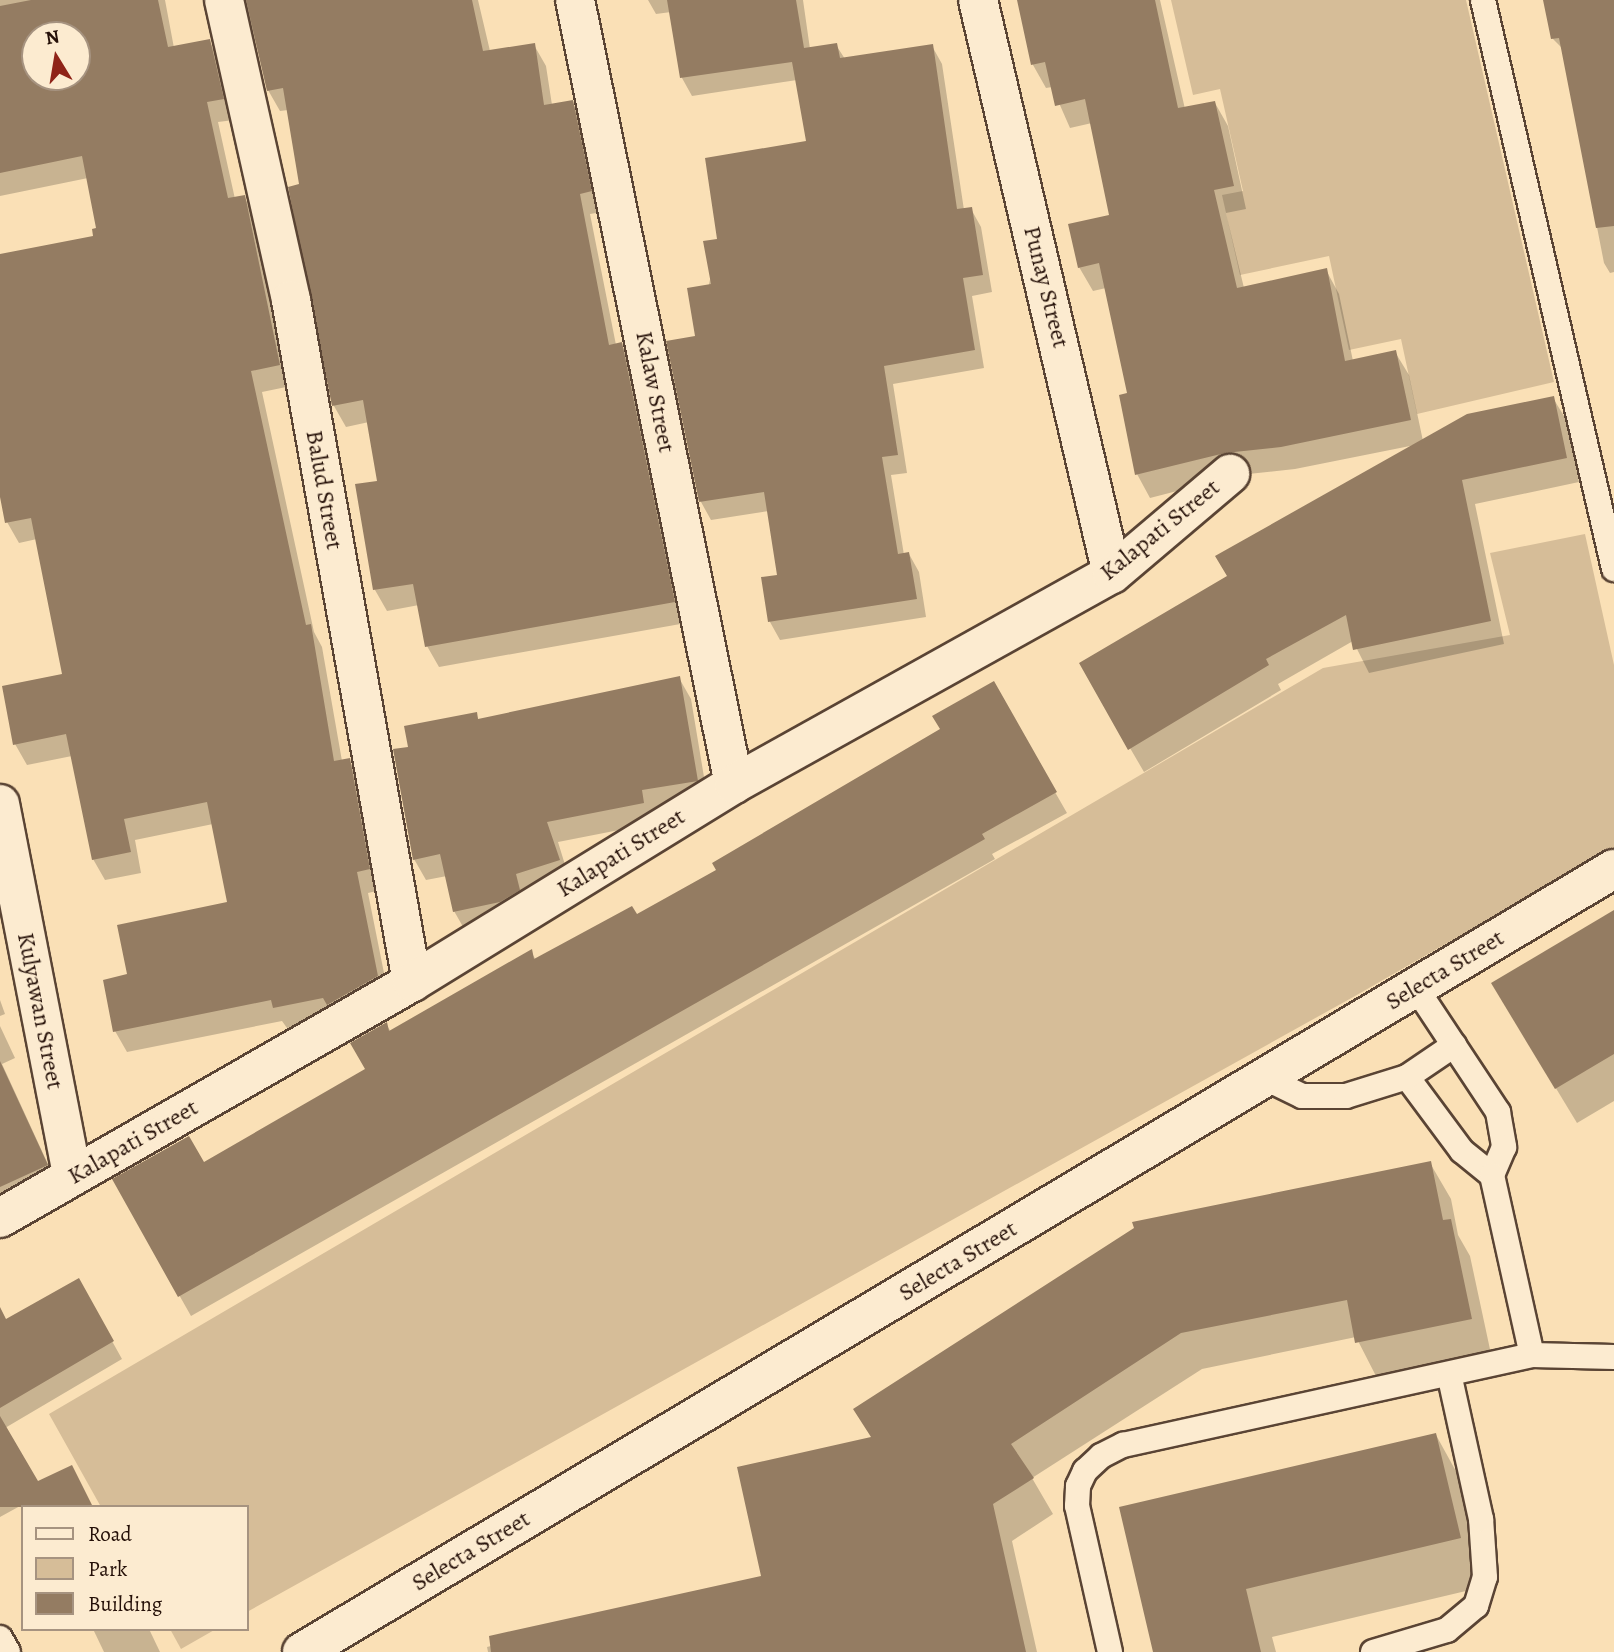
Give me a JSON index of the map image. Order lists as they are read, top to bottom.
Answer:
{
  "streets": {
    "street": [
      "Punay Street",
      "Kalaw Street",
      "Balud Street",
      "Kalapati Street",
      "Selecta Street",
      "Kulyawan Street"
    ]
  },
  "crossings": [
    ["Punay Street", "Kalapati Street"],
    ["Kalaw Street", "Kalapati Street"],
    ["Balud Street", "Kalapati Street"],
    ["Kalapati Street", "Kulyawan Street"]
  ],
  "legend": ["Road", "Park", "Building"],
  "north": "top"
}
